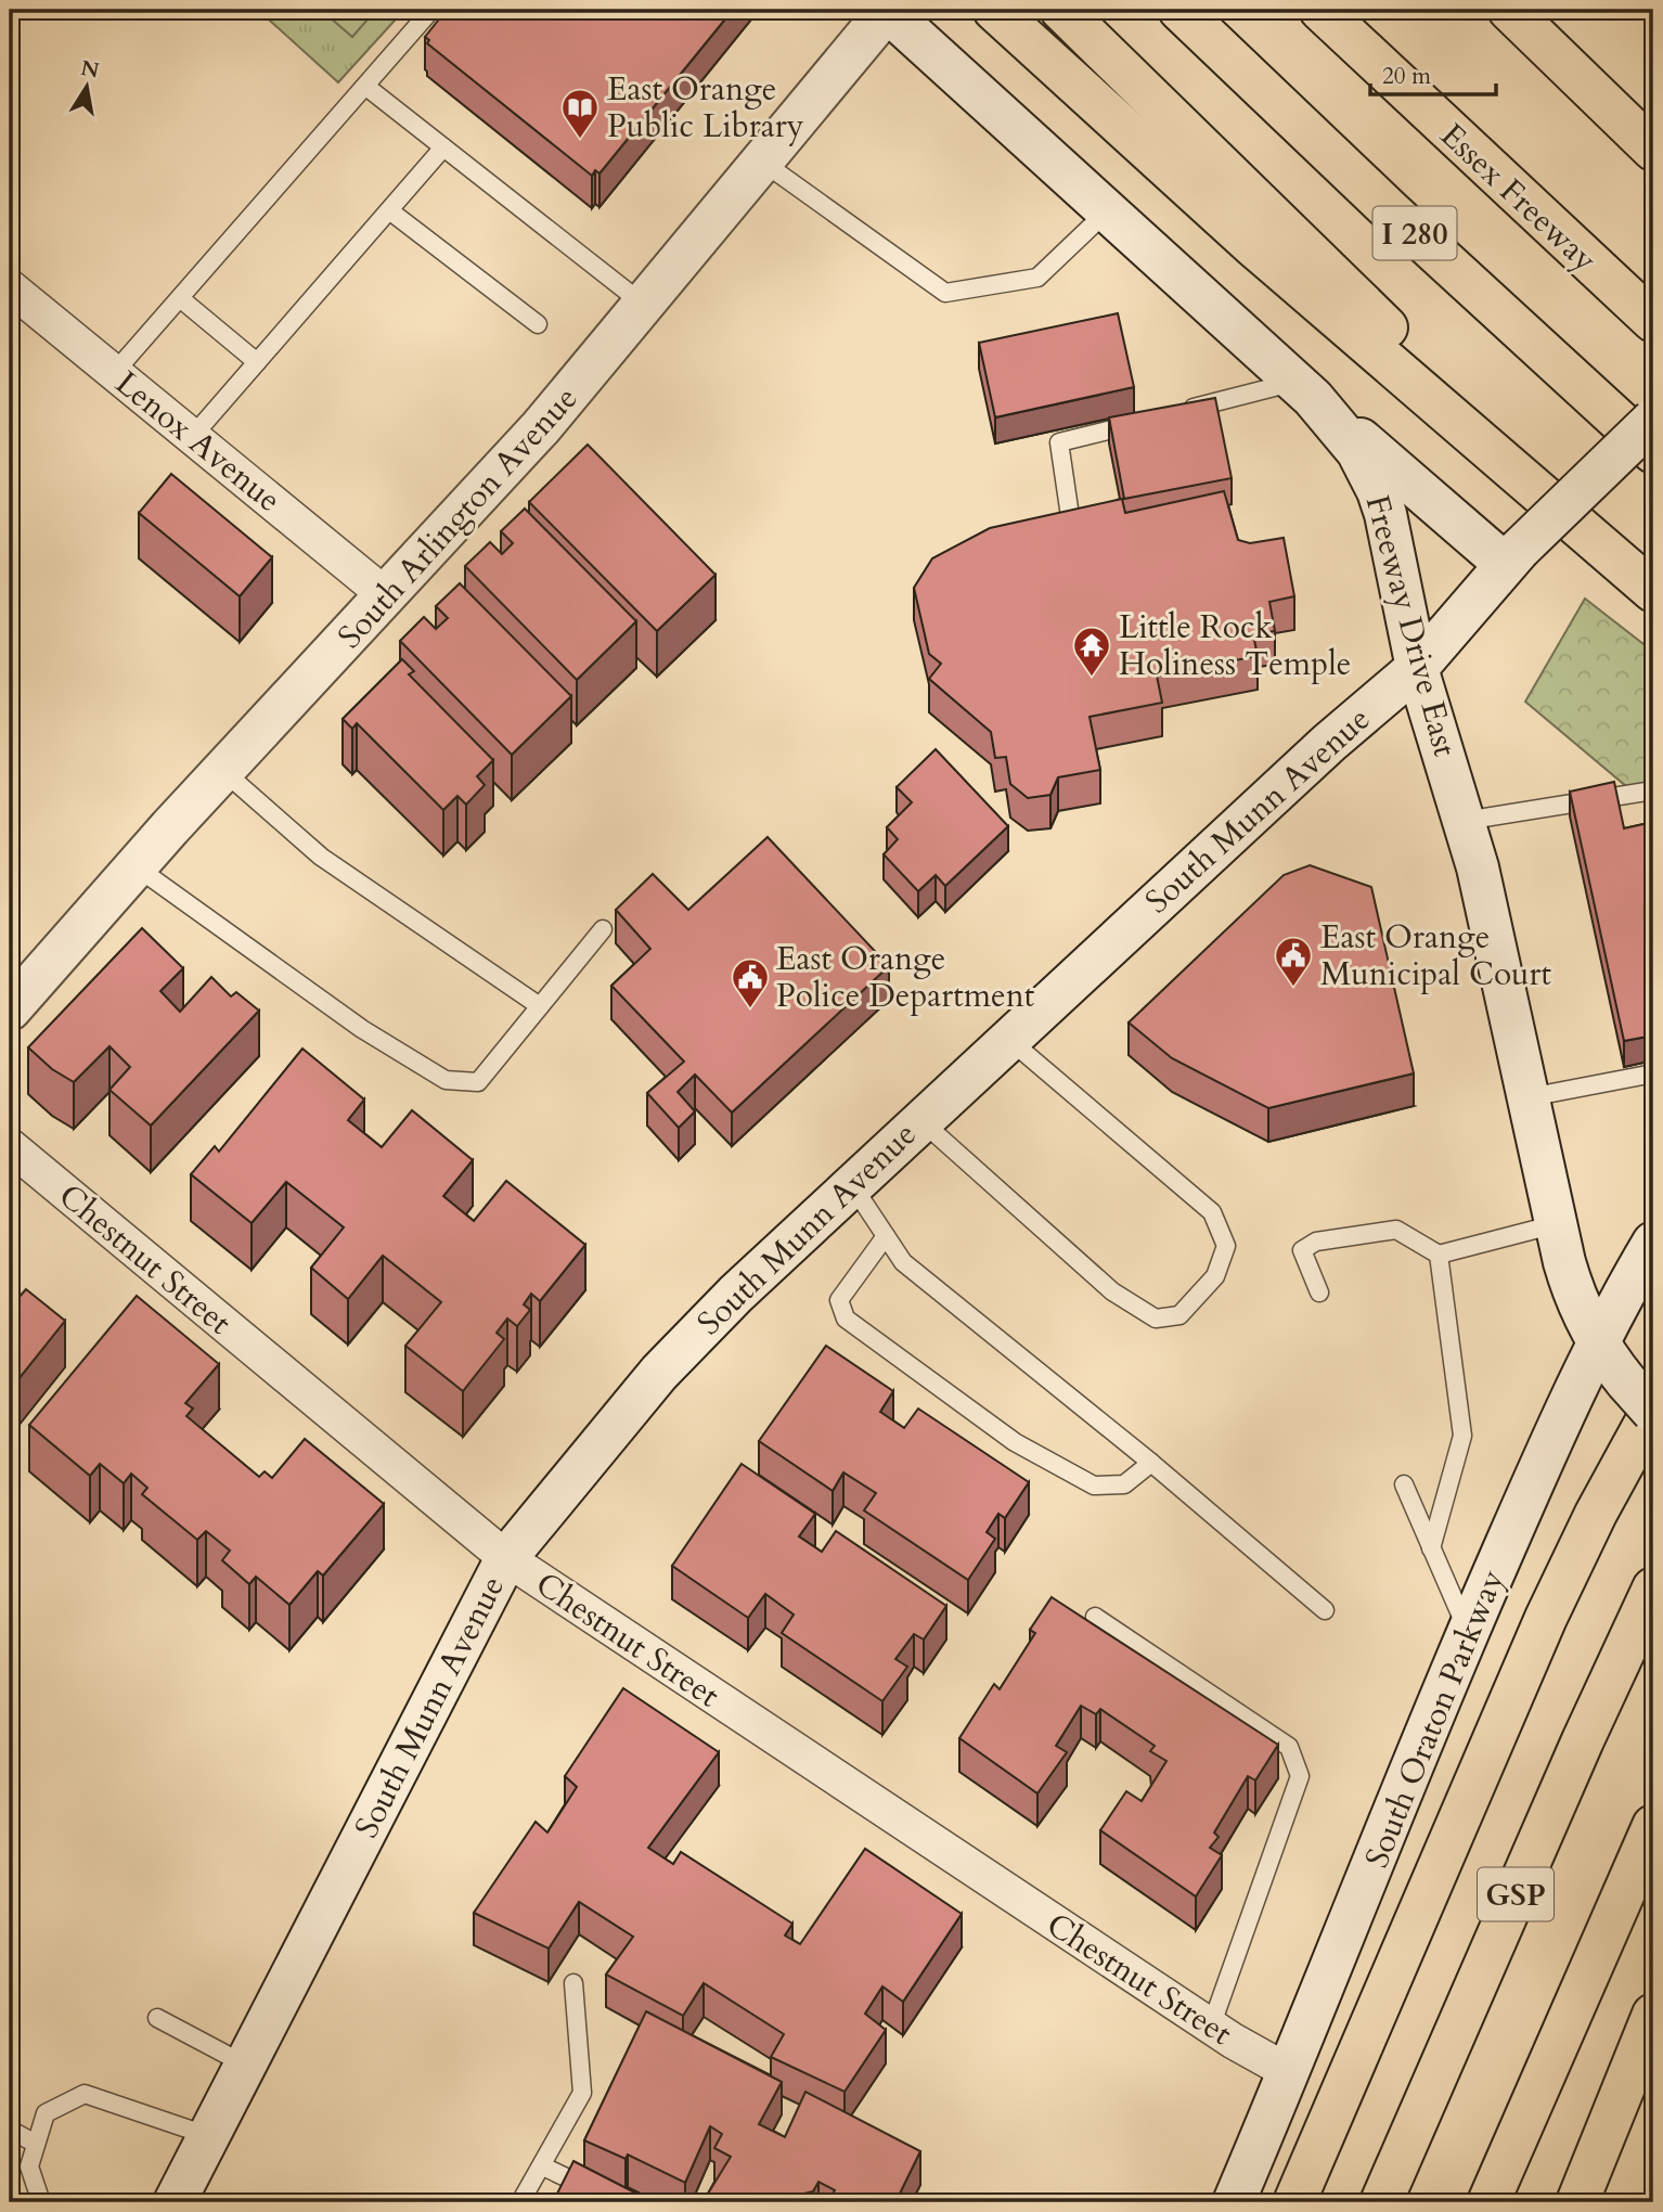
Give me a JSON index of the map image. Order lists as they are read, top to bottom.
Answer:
{
  "streets": {
    "highway": ["Essex Freeway", "I 280", "GSP"],
    "main road": [
      "South Arlington Avenue",
      "Freeway Drive East",
      "South Munn Avenue",
      "South Oraton Parkway"
    ],
    "street": ["Lenox Avenue", "Chestnut Street"]
  },
  "crossings": [
    ["Lenox Avenue", "South Arlington Avenue"],
    ["South Arlington Avenue", "Freeway Drive East"],
    ["Freeway Drive East", "South Munn Avenue"],
    ["Freeway Drive East", "South Oraton Parkway"],
    ["South Munn Avenue", "Chestnut Street"],
    ["Chestnut Street", "South Oraton Parkway"]
  ],
  "places": {
    "library": ["East Orange Public Library"],
    "temple": ["Little Rock Holiness Temple"],
    "public building": ["East Orange Municipal Court", "East Orange Police Department"]
  },
  "scale_bar": "20 m",
  "north": "top"
}
